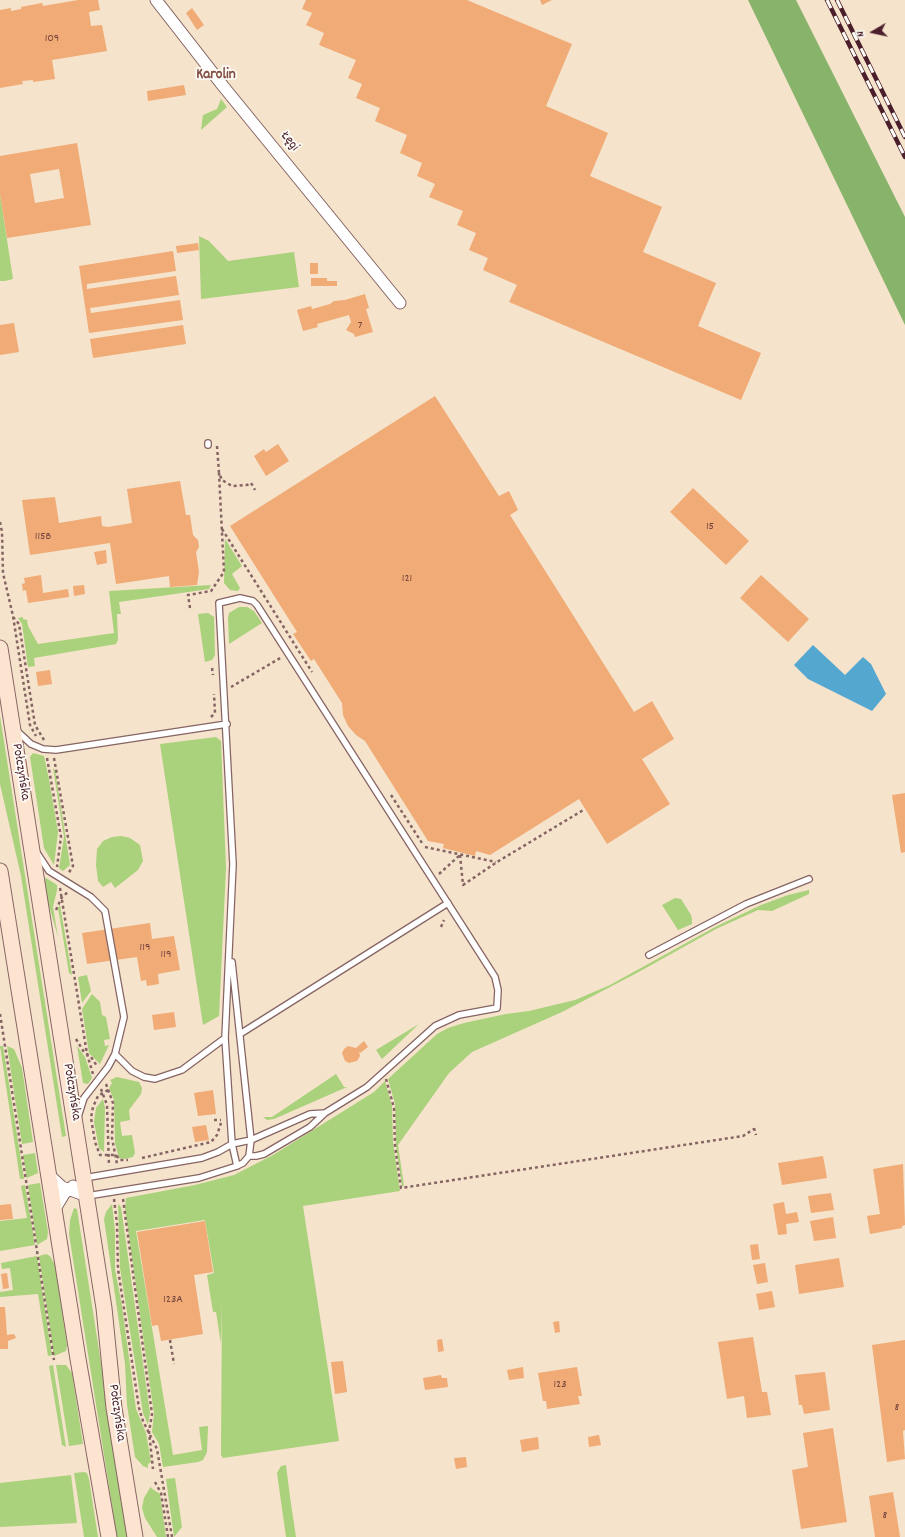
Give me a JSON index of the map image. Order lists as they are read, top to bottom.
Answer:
{
  "streets": {
    "main road": ["Połczyńska"],
    "street": ["Łęgi"]
  },
  "districts": ["Karolin"],
  "house_numbers": [
    "109",
    "7",
    "15",
    "115B",
    "121",
    "119",
    "119",
    "123A",
    "123",
    "8",
    "8"
  ],
  "north": "left"
}
